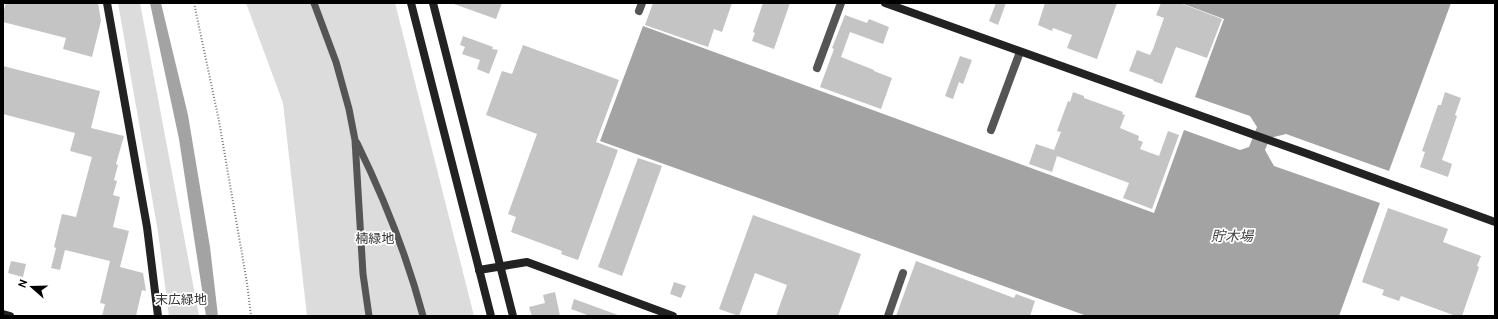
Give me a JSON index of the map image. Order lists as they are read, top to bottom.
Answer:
{
  "water": ["貯木場"],
  "parks": ["楠緑地", "末広緑地"],
  "north": "left"
}
